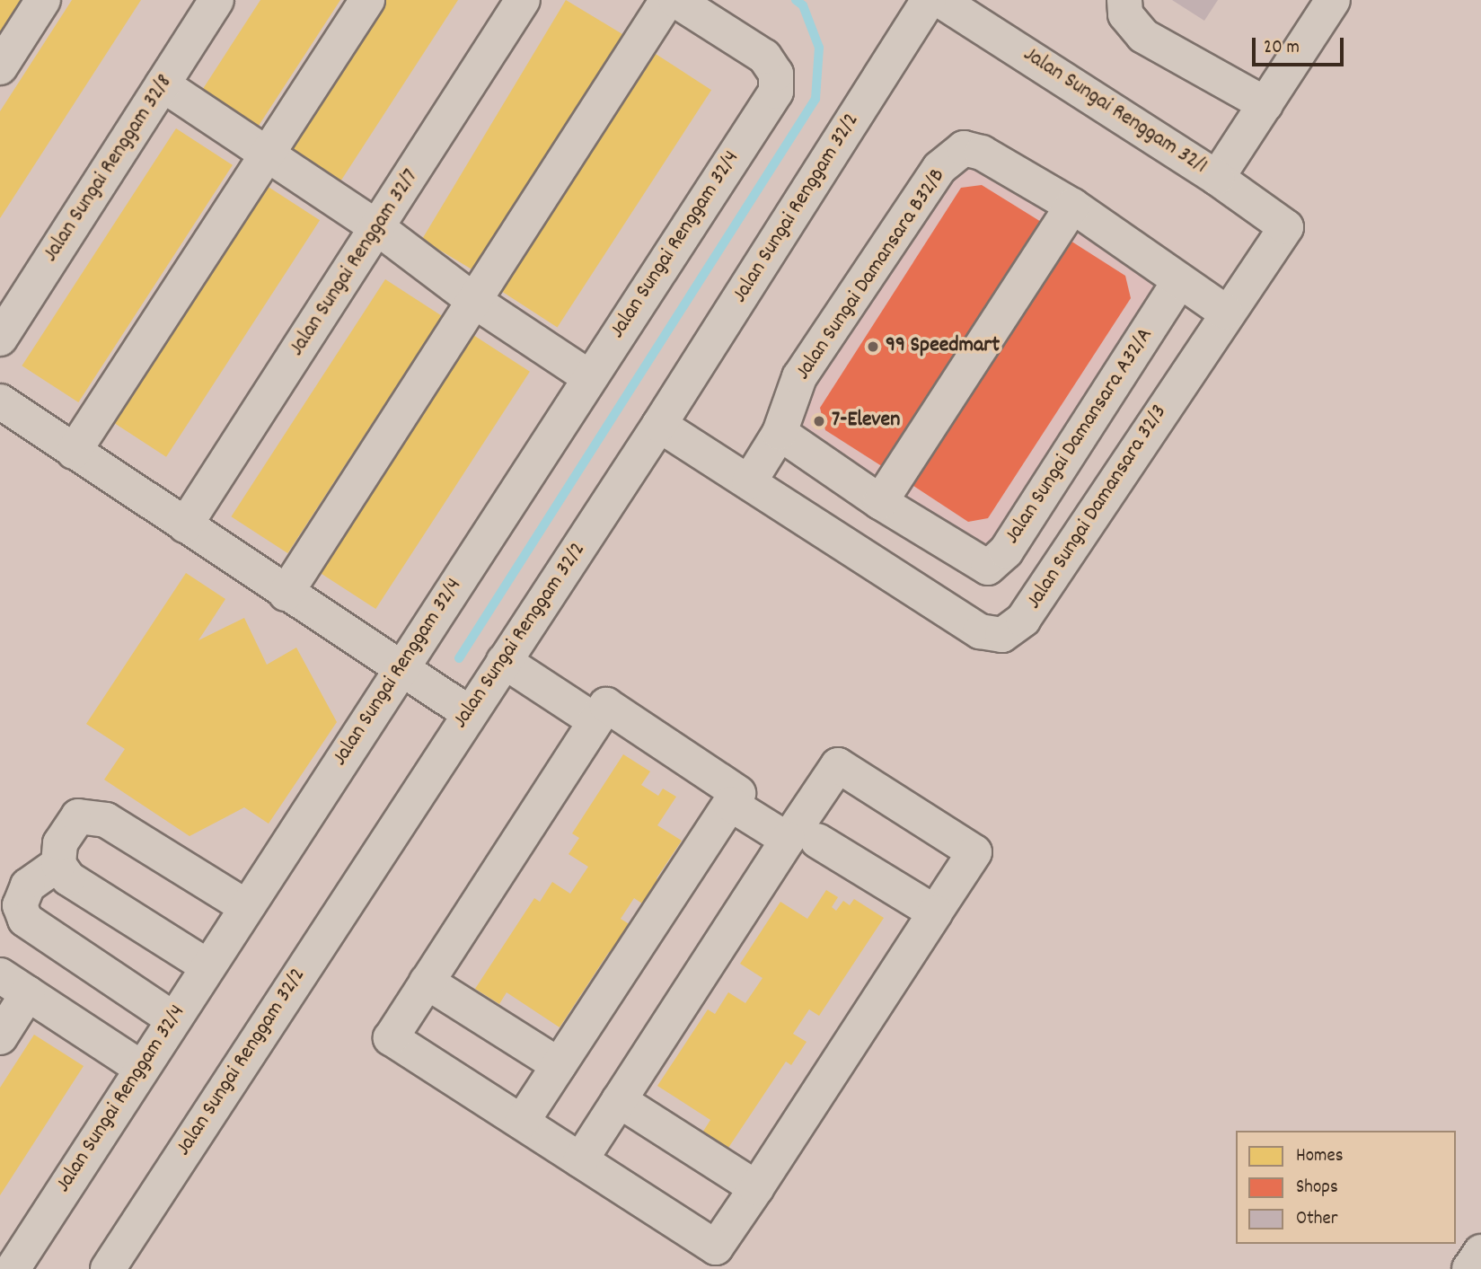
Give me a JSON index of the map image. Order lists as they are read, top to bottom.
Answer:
{
  "streets": {
    "street": [
      "Jalan Sungai Renggam 32/1",
      "Jalan Sungai Renggam 32/8",
      "Jalan Sungai Renggam 32/2",
      "Jalan Sungai Renggam 32/4",
      "Jalan Sungai Renggam 32/7",
      "Jalan Sungai Damansara B32/B",
      "Jalan Sungai Damansara A32/A",
      "Jalan Sungai Damansara 32/3"
    ]
  },
  "crossings": [
    ["Jalan Sungai Renggam 32/1", "Jalan Sungai Damansara 32/3"],
    ["Jalan Sungai Renggam 32/2", "Jalan Sungai Damansara 32/3"],
    ["Jalan Sungai Damansara B32/B", "Jalan Sungai Damansara A32/A"],
    ["Jalan Sungai Damansara B32/B", "Jalan Sungai Damansara 32/3"]
  ],
  "places": ["99 Speedmart", "7-Eleven"],
  "legend": ["Homes", "Shops", "Other"],
  "scale_bar": "20 m"
}
